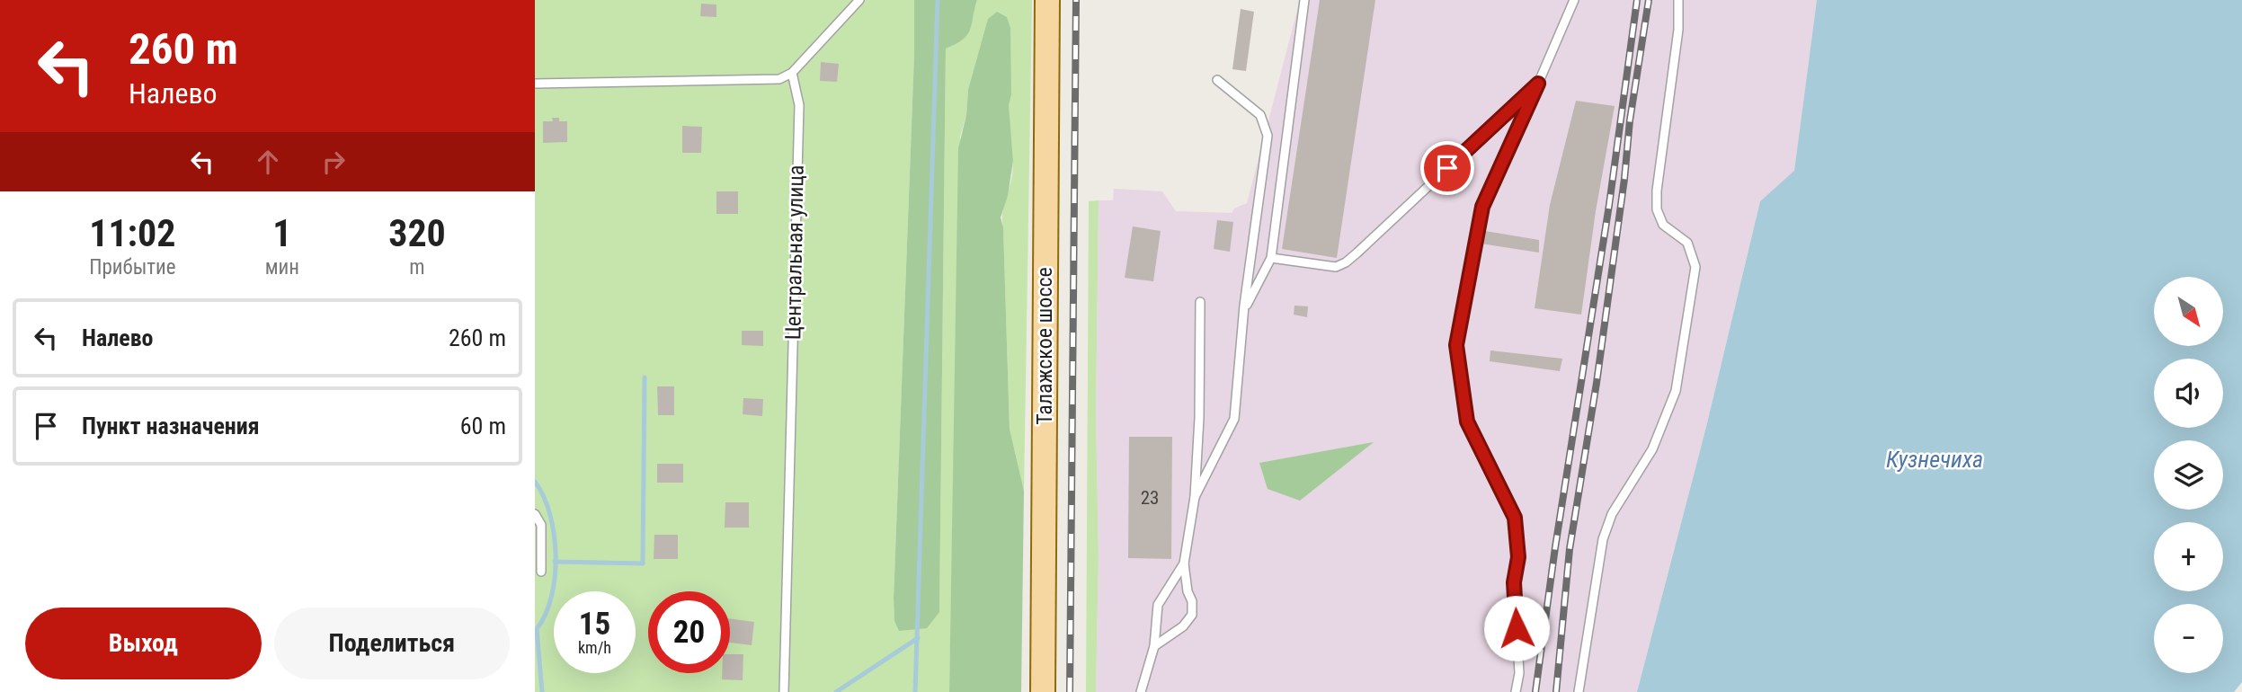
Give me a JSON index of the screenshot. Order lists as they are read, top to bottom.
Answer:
{
  "streets": {
    "main road": ["Талажское шоссе"],
    "lane": ["Центральная улица"]
  },
  "water": ["Кузнечиха"],
  "house_numbers": ["23"],
  "north": "bottom right",
  "page": {
    "turn": ["260 m", "Налево"],
    "eta": [
      "11:02",
      "Прибытие",
      "1",
      "мин",
      "320",
      "m"
    ],
    "map_buttons": ["+", "−"],
    "list": [
      {
        "name": "Налево",
        "value": "260 m"
      },
      {
        "name": "Пункт назначения",
        "value": "60 m"
      }
    ],
    "speed": "15 km/h",
    "limit": "20",
    "buttons": ["Выход", "Поделиться"]
  }
}
